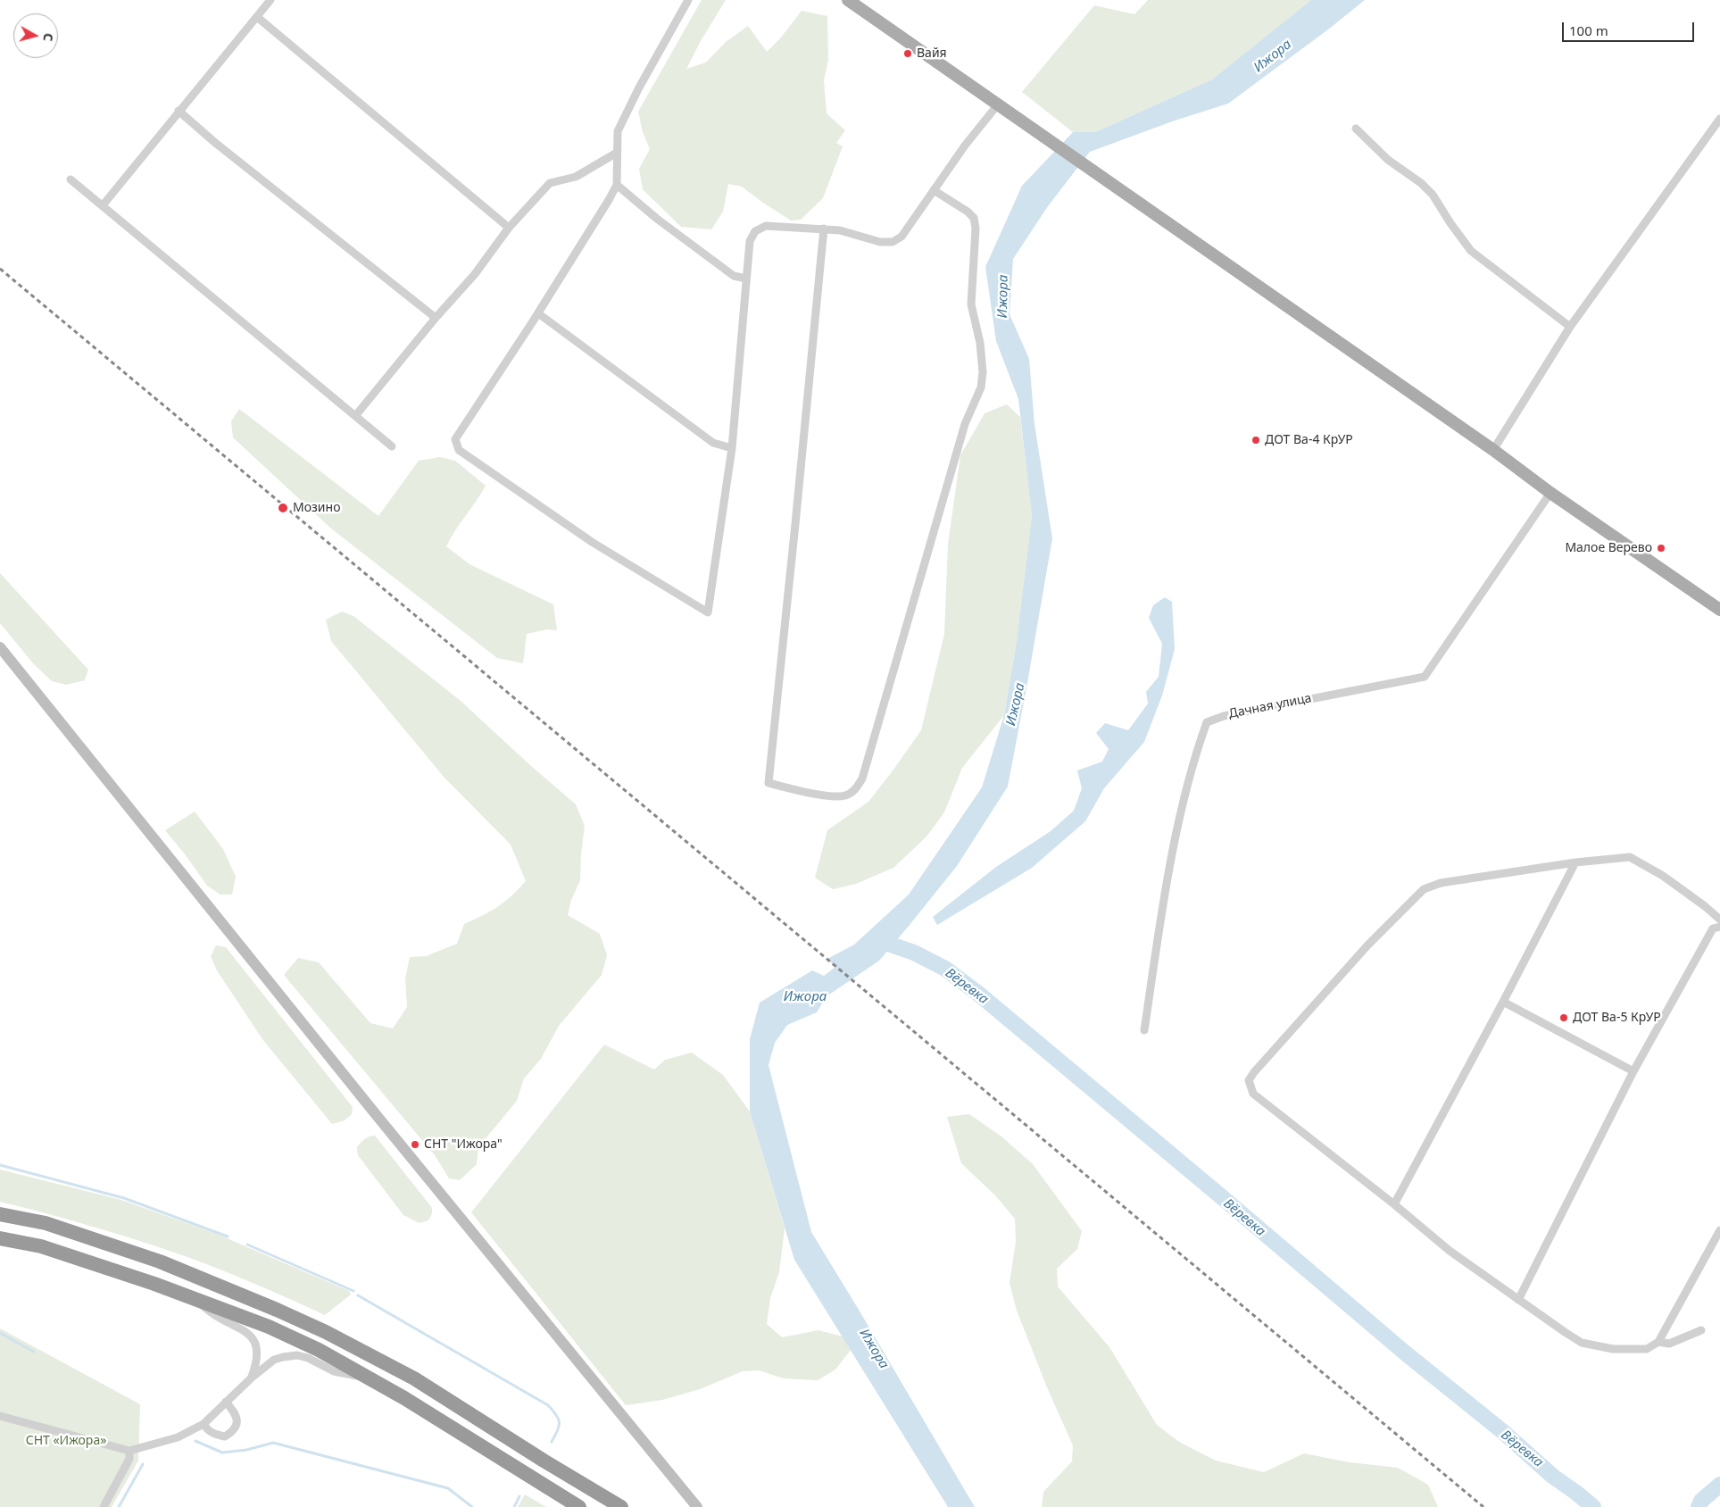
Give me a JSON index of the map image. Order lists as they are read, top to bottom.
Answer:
{
  "streets": {
    "street": ["Дачная улица"]
  },
  "water": ["Ижора", "Вёревка"],
  "parks": ["СНТ «Ижора»"],
  "places": [
    "Вайя",
    "ДОТ Ва-4 КрУР",
    "Мозино",
    "Малое Верево",
    "ДОТ Ва-5 КрУР",
    "СНТ \"Ижора\""
  ],
  "scale_bar": "100 m",
  "north": "right"
}
